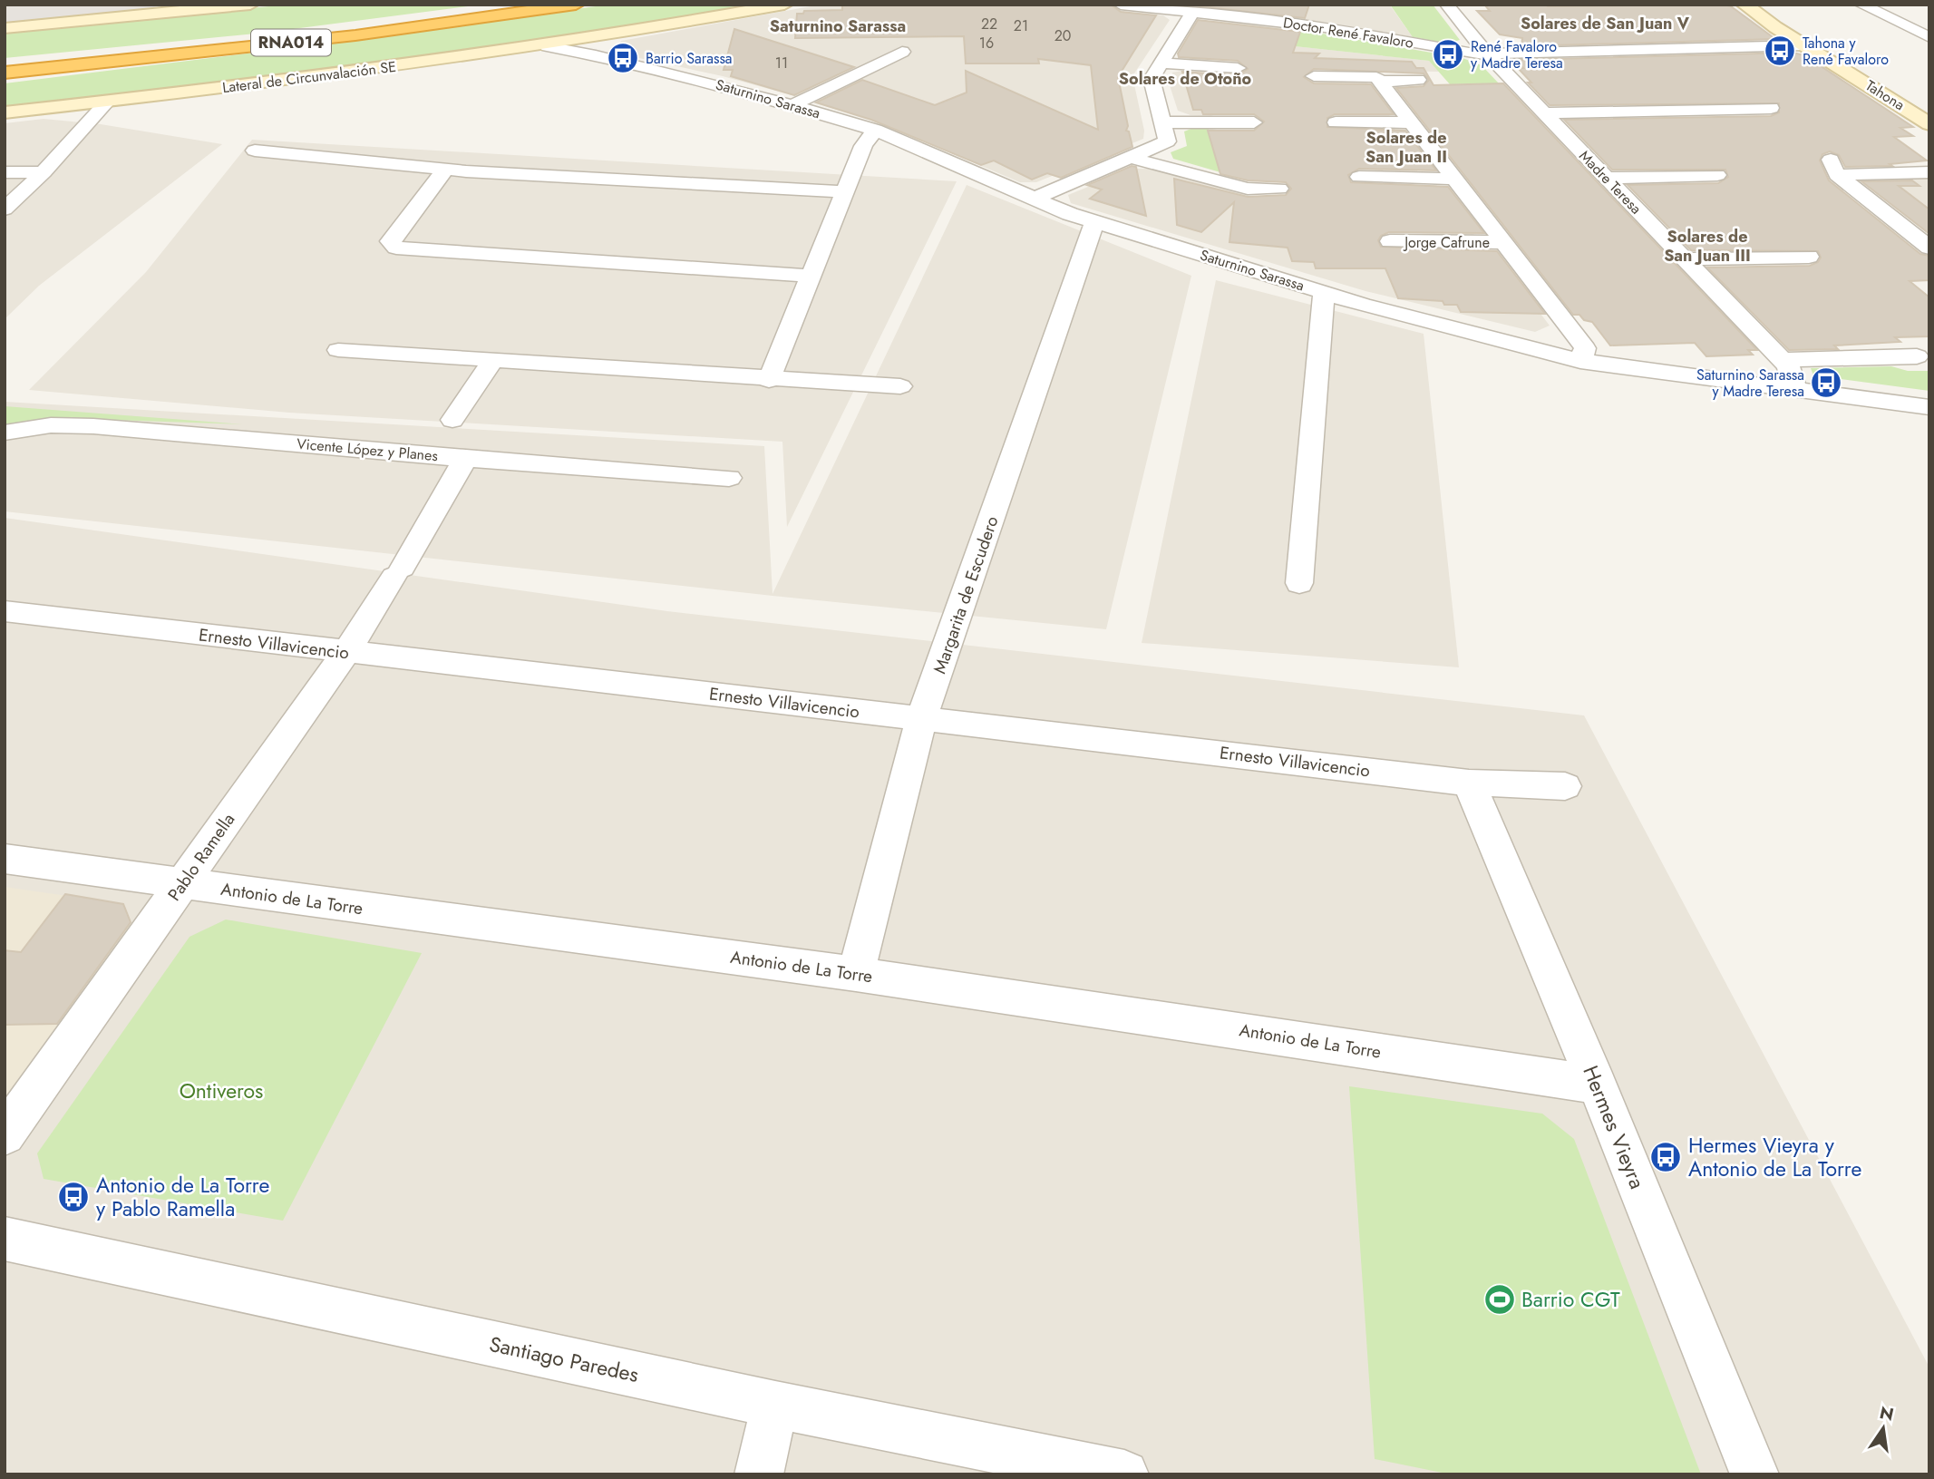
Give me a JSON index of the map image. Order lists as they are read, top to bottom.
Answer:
{
  "streets": {
    "highway": ["RNA014"],
    "street": [
      "Doctor René Favaloro",
      "Lateral de Circunvalación SE",
      "Tahona",
      "Saturnino Sarassa",
      "Madre Teresa",
      "Jorge Cafrune",
      "Vicente López y Planes",
      "Margarita de Escudero",
      "Ernesto Villavicencio",
      "Pablo Ramella",
      "Antonio de La Torre",
      "Hermes Vieyra",
      "Santiago Paredes"
    ]
  },
  "crossings": [
    ["Doctor René Favaloro", "Tahona"],
    ["Doctor René Favaloro", "Madre Teresa"],
    ["Lateral de Circunvalación SE", "Saturnino Sarassa"],
    ["Saturnino Sarassa", "Madre Teresa"],
    ["Saturnino Sarassa", "Margarita de Escudero"],
    ["Vicente López y Planes", "Pablo Ramella"],
    ["Margarita de Escudero", "Ernesto Villavicencio"],
    ["Margarita de Escudero", "Antonio de La Torre"],
    ["Ernesto Villavicencio", "Pablo Ramella"],
    ["Ernesto Villavicencio", "Hermes Vieyra"],
    ["Pablo Ramella", "Antonio de La Torre"],
    ["Antonio de La Torre", "Hermes Vieyra"]
  ],
  "districts": [
    "Solares de San Juan V",
    "Saturnino Sarassa",
    "Solares de Otoño",
    "Solares de San Juan II",
    "Solares de San Juan III"
  ],
  "parks": ["Ontiveros"],
  "places": {
    "bus stop": [
      "Tahona y René Favaloro",
      "René Favaloro y Madre Teresa",
      "Barrio Sarassa",
      "Saturnino Sarassa y Madre Teresa",
      "Hermes Vieyra y Antonio de La Torre",
      "Antonio de La Torre y Pablo Ramella"
    ],
    "sports": ["Barrio CGT"]
  },
  "house_numbers": [
    "22",
    "21",
    "20",
    "16",
    "11"
  ],
  "north": "top"
}
